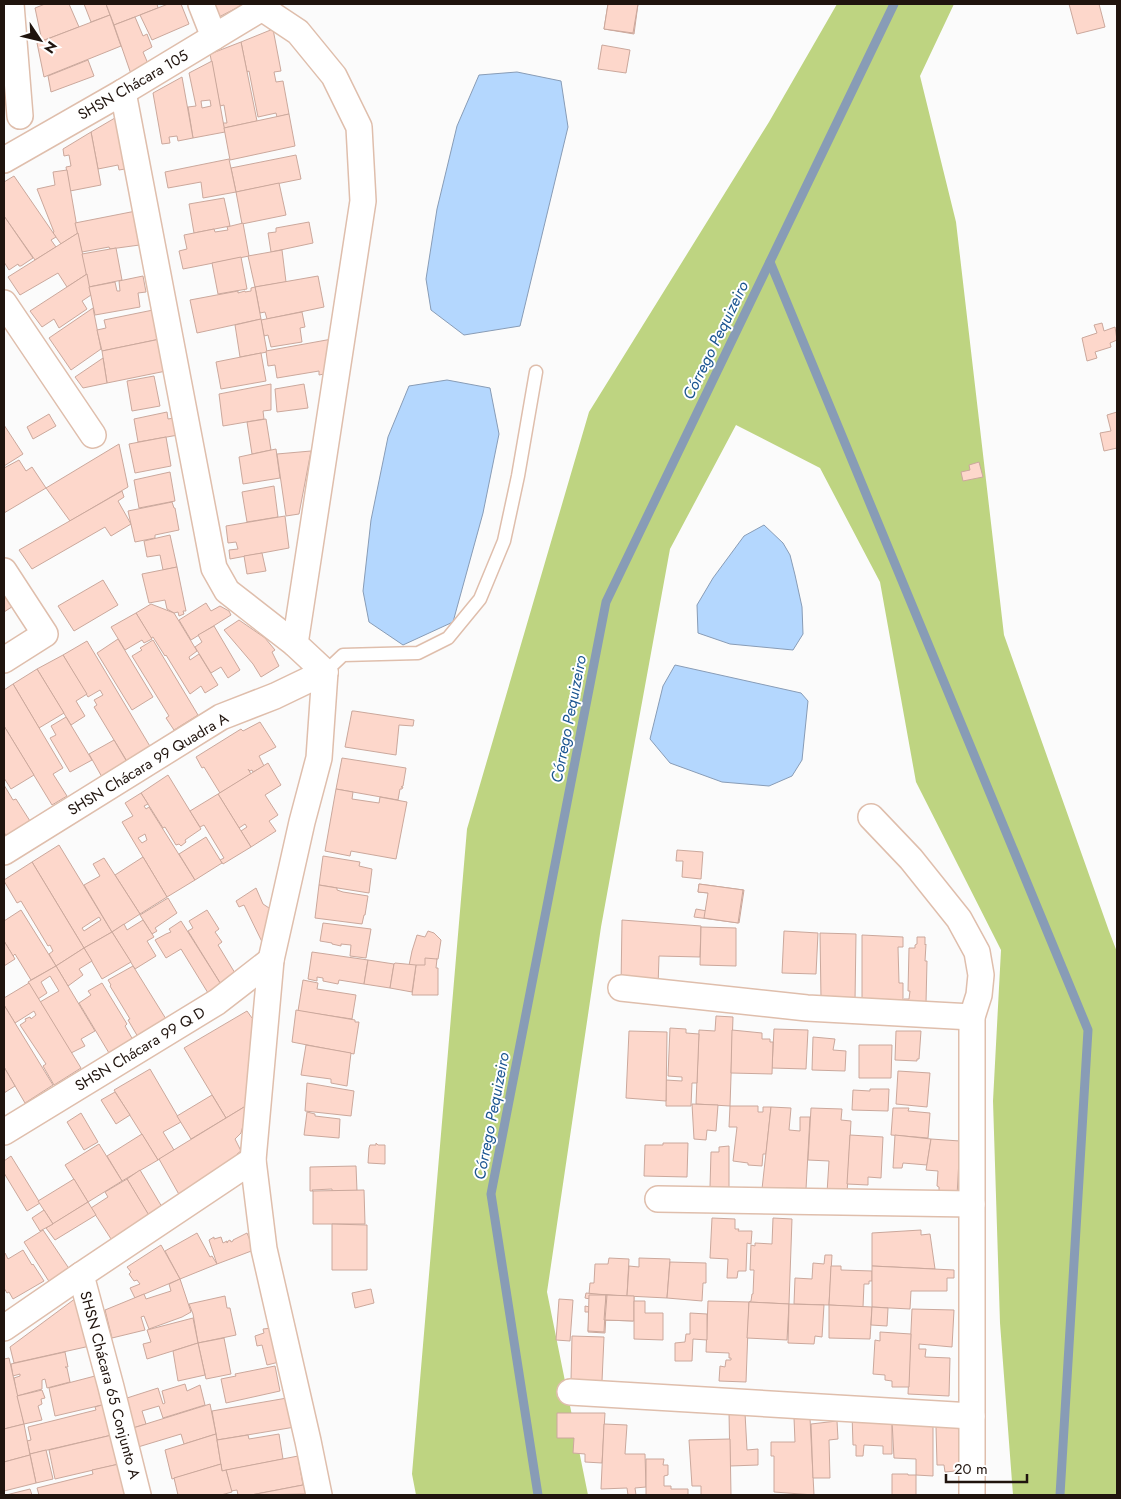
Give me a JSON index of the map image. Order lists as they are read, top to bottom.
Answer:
{
  "streets": {
    "street": [
      "SHSN Chácara 105",
      "SHSN Chácara 99 Quadra A",
      "SHSN Chácara 99 Q D",
      "SHSN Chácara 65 Conjunto A"
    ]
  },
  "water": ["Córrego Pequizeiro"],
  "scale_bar": "20 m",
  "north": "bottom right"
}
